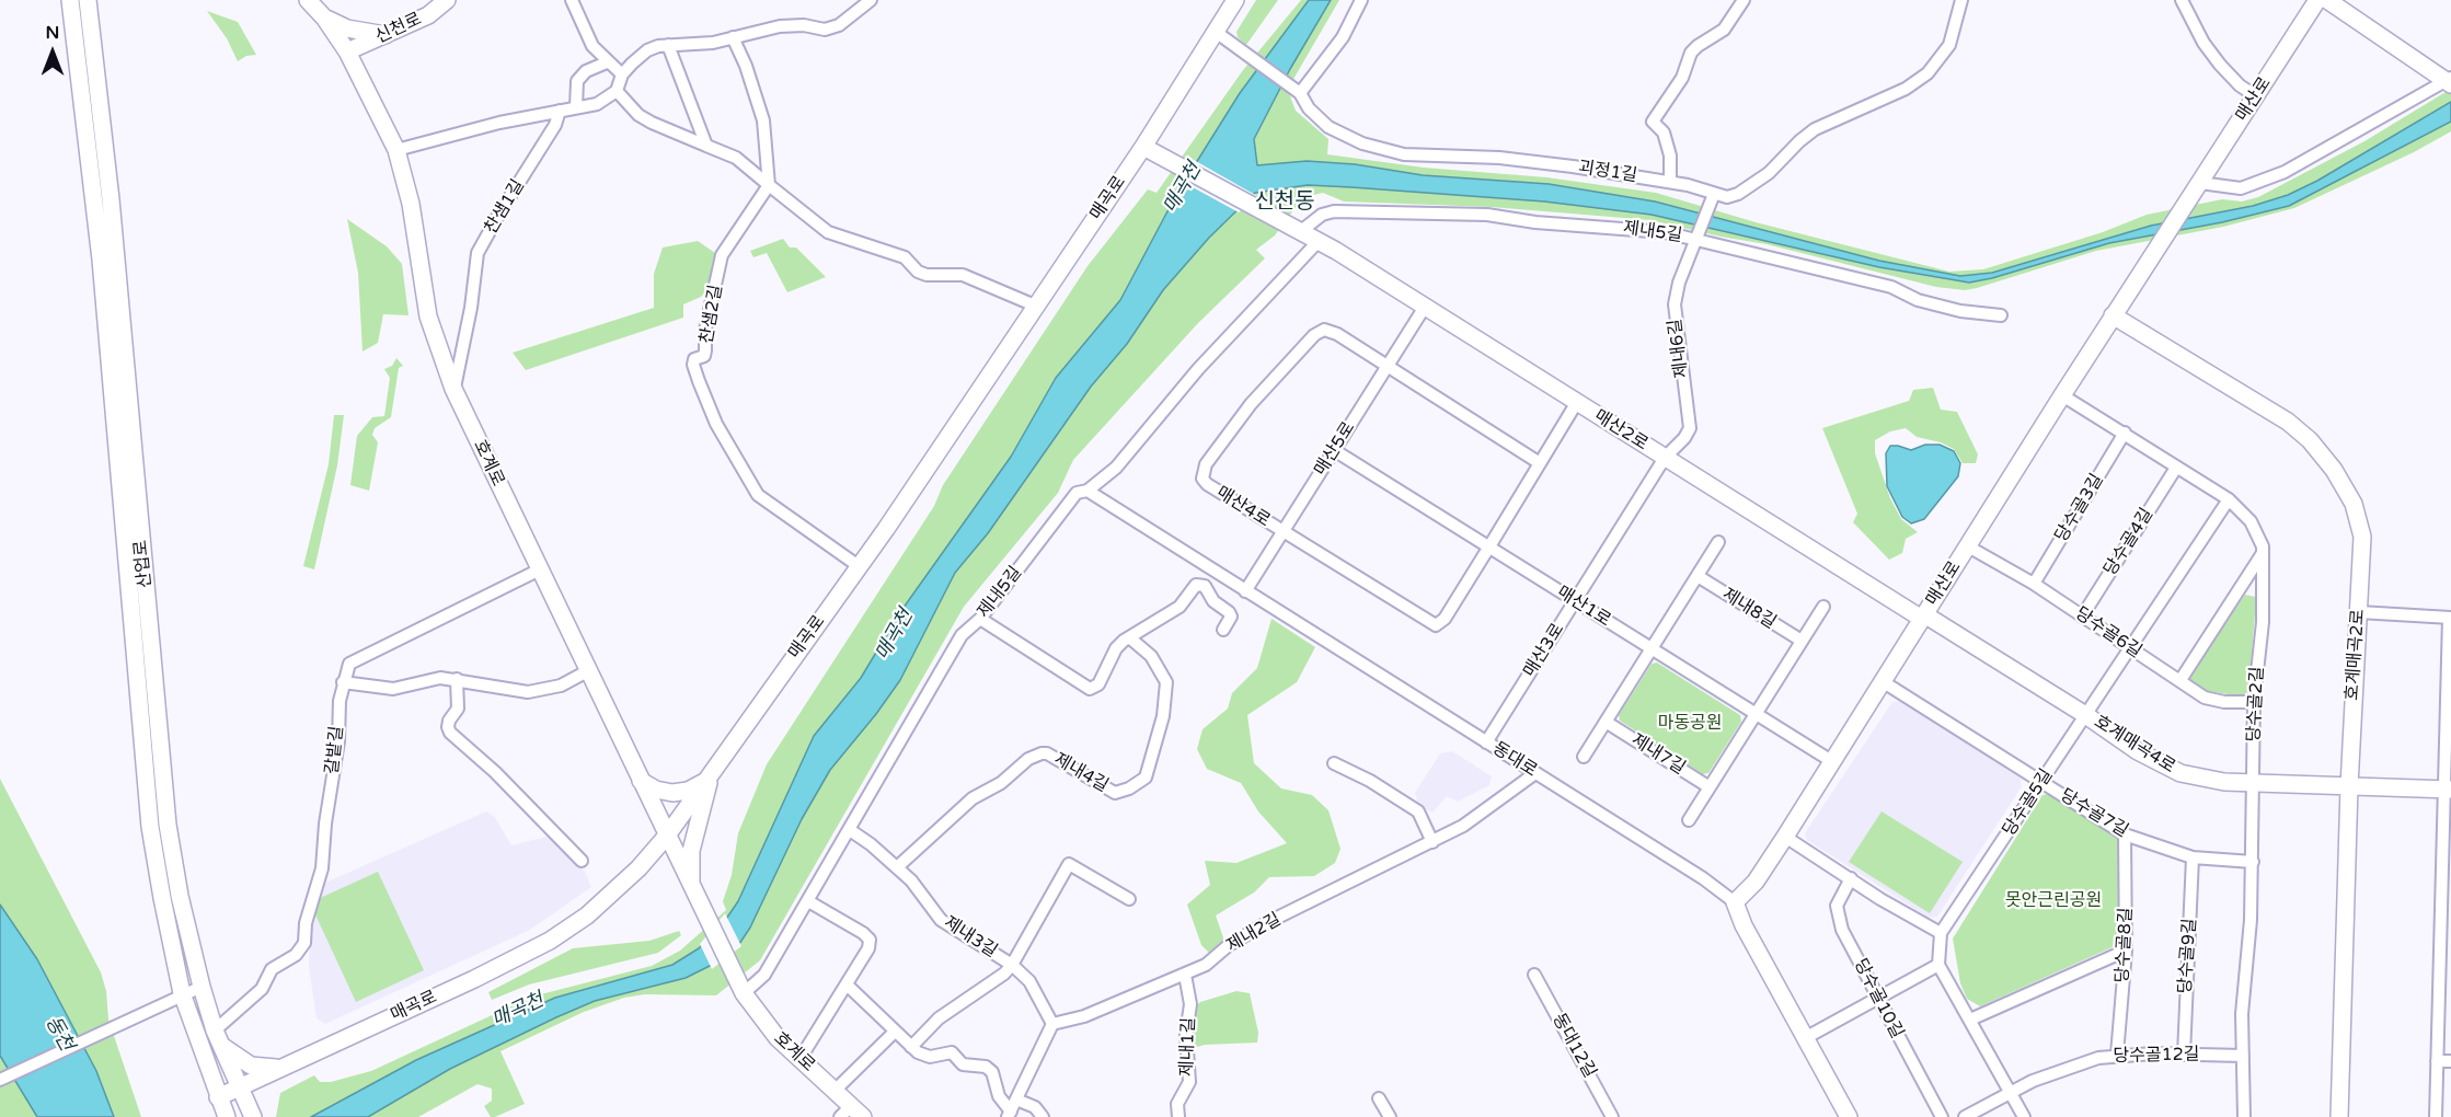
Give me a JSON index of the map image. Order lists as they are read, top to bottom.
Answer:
{
  "streets": {
    "street": [
      "신천로",
      "매산로",
      "괴정1길",
      "매곡로",
      "찬샘1길",
      "제내5길",
      "찬샘2길",
      "제내6길",
      "매산2로",
      "매산5로",
      "호계로",
      "매산4로",
      "당수골3길",
      "당수골4길",
      "산업로",
      "매산1로",
      "제내8길",
      "당수골6길",
      "매산3로",
      "호계매곡2로",
      "당수골2길",
      "호계매곡4로",
      "갈밭길",
      "제내7길",
      "동대로",
      "제내4길",
      "당수골5길",
      "당수골7길",
      "제내2길",
      "제내3길",
      "당수골8길",
      "당수골9길",
      "당수골10길",
      "동대12길",
      "제내1길",
      "당수골12길"
    ]
  },
  "crossings": [
    ["신천로", "호계로"],
    ["매산로", "매산2로"],
    ["매산로", "매산1로"],
    ["매산로", "당수골6길"],
    ["매산로", "호계매곡2로"],
    ["매산로", "당수골2길"],
    ["매산로", "호계매곡4로"],
    ["매산로", "동대로"],
    ["매산로", "당수골7길"],
    ["괴정1길", "매곡로"],
    ["괴정1길", "제내6길"],
    ["매곡로", "찬샘2길"],
    ["매곡로", "매산2로"],
    ["매곡로", "호계로"],
    ["매곡로", "산업로"],
    ["찬샘1길", "호계로"],
    ["제내5길", "제내6길"],
    ["제내5길", "매산2로"],
    ["제내5길", "호계로"],
    ["제내5길", "동대로"],
    ["제내5길", "제내3길"],
    ["제내6길", "매산2로"],
    ["제내6길", "매산3로"],
    ["매산2로", "매산5로"],
    ["매산2로", "매산4로"],
    ["매산2로", "매산3로"],
    ["매산2로", "호계매곡4로"],
    ["매산5로", "매산4로"],
    ["매산5로", "매산1로"],
    ["매산5로", "동대로"],
    ["매산4로", "매산1로"],
    ["당수골3길", "당수골6길"],
    ["당수골3길", "당수골2길"],
    ["당수골4길", "당수골6길"],
    ["당수골4길", "당수골2길"],
    ["산업로", "갈밭길"],
    ["매산1로", "매산3로"],
    ["당수골6길", "당수골2길"],
    ["당수골6길", "당수골5길"],
    ["매산3로", "동대로"],
    ["호계매곡2로", "호계매곡4로"],
    ["당수골2길", "호계매곡4로"],
    ["당수골2길", "당수골5길"],
    ["당수골2길", "당수골7길"],
    ["당수골2길", "당수골12길"],
    ["호계매곡4로", "당수골5길"],
    ["동대로", "제내2길"],
    ["제내4길", "제내3길"],
    ["당수골5길", "당수골7길"],
    ["당수골7길", "당수골8길"],
    ["당수골7길", "당수골9길"],
    ["제내2길", "제내3길"],
    ["제내2길", "제내1길"],
    ["당수골8길", "당수골12길"],
    ["당수골9길", "당수골12길"]
  ],
  "districts": ["신천동"],
  "water": ["매곡천", "동천"],
  "parks": ["마동공원", "못안근린공원"],
  "north": "top"
}
